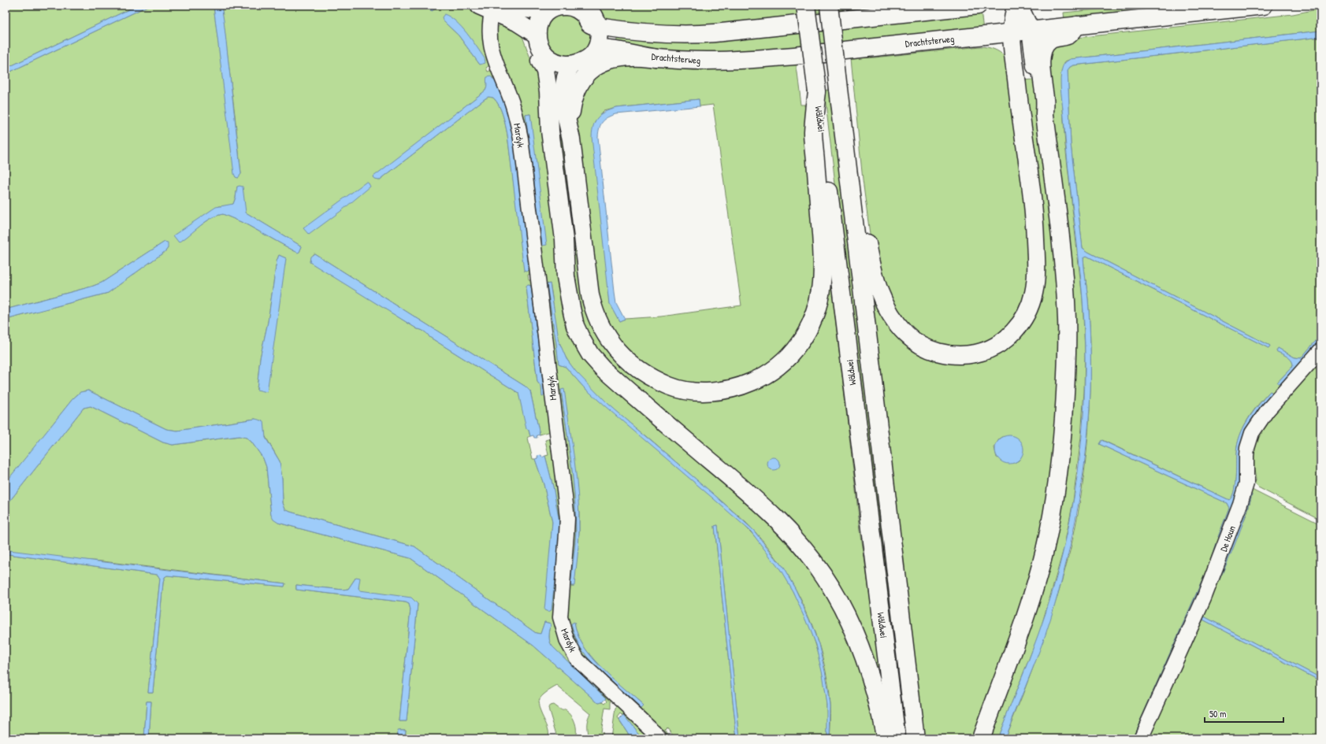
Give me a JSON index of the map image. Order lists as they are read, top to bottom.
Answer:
{
  "streets": {
    "main road": ["Drachtsterweg", "Wâldwei"],
    "street": ["Mardyk", "De Houn"]
  },
  "scale_bar": "50 m"
}
